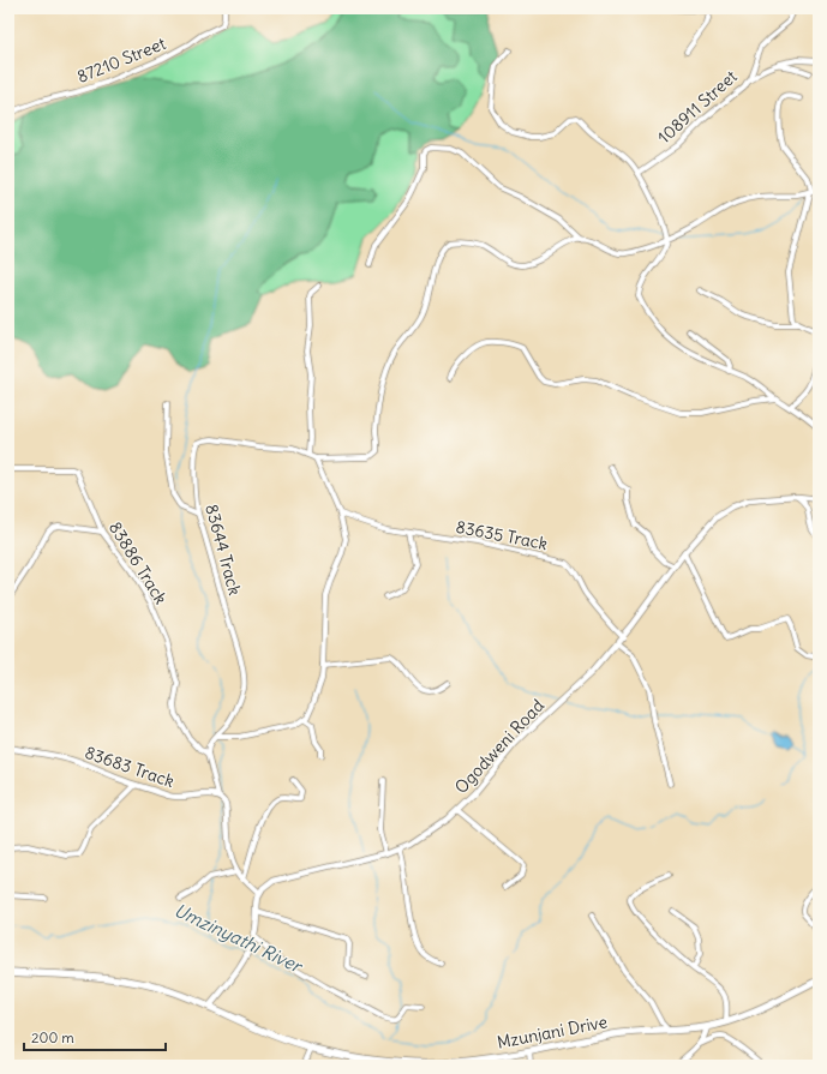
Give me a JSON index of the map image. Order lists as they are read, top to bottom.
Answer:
{
  "streets": {
    "main road": ["Mzunjani Drive"],
    "street": [
      "87210 Street",
      "108911 Street",
      "83635 Track",
      "83644 Track",
      "83886 Track",
      "Ogodweni Road",
      "83683 Track"
    ]
  },
  "crossings": [
    ["83635 Track", "Ogodweni Road"],
    ["83644 Track", "83886 Track"]
  ],
  "water": ["Umzinyathi River"],
  "scale_bar": "200 m"
}
